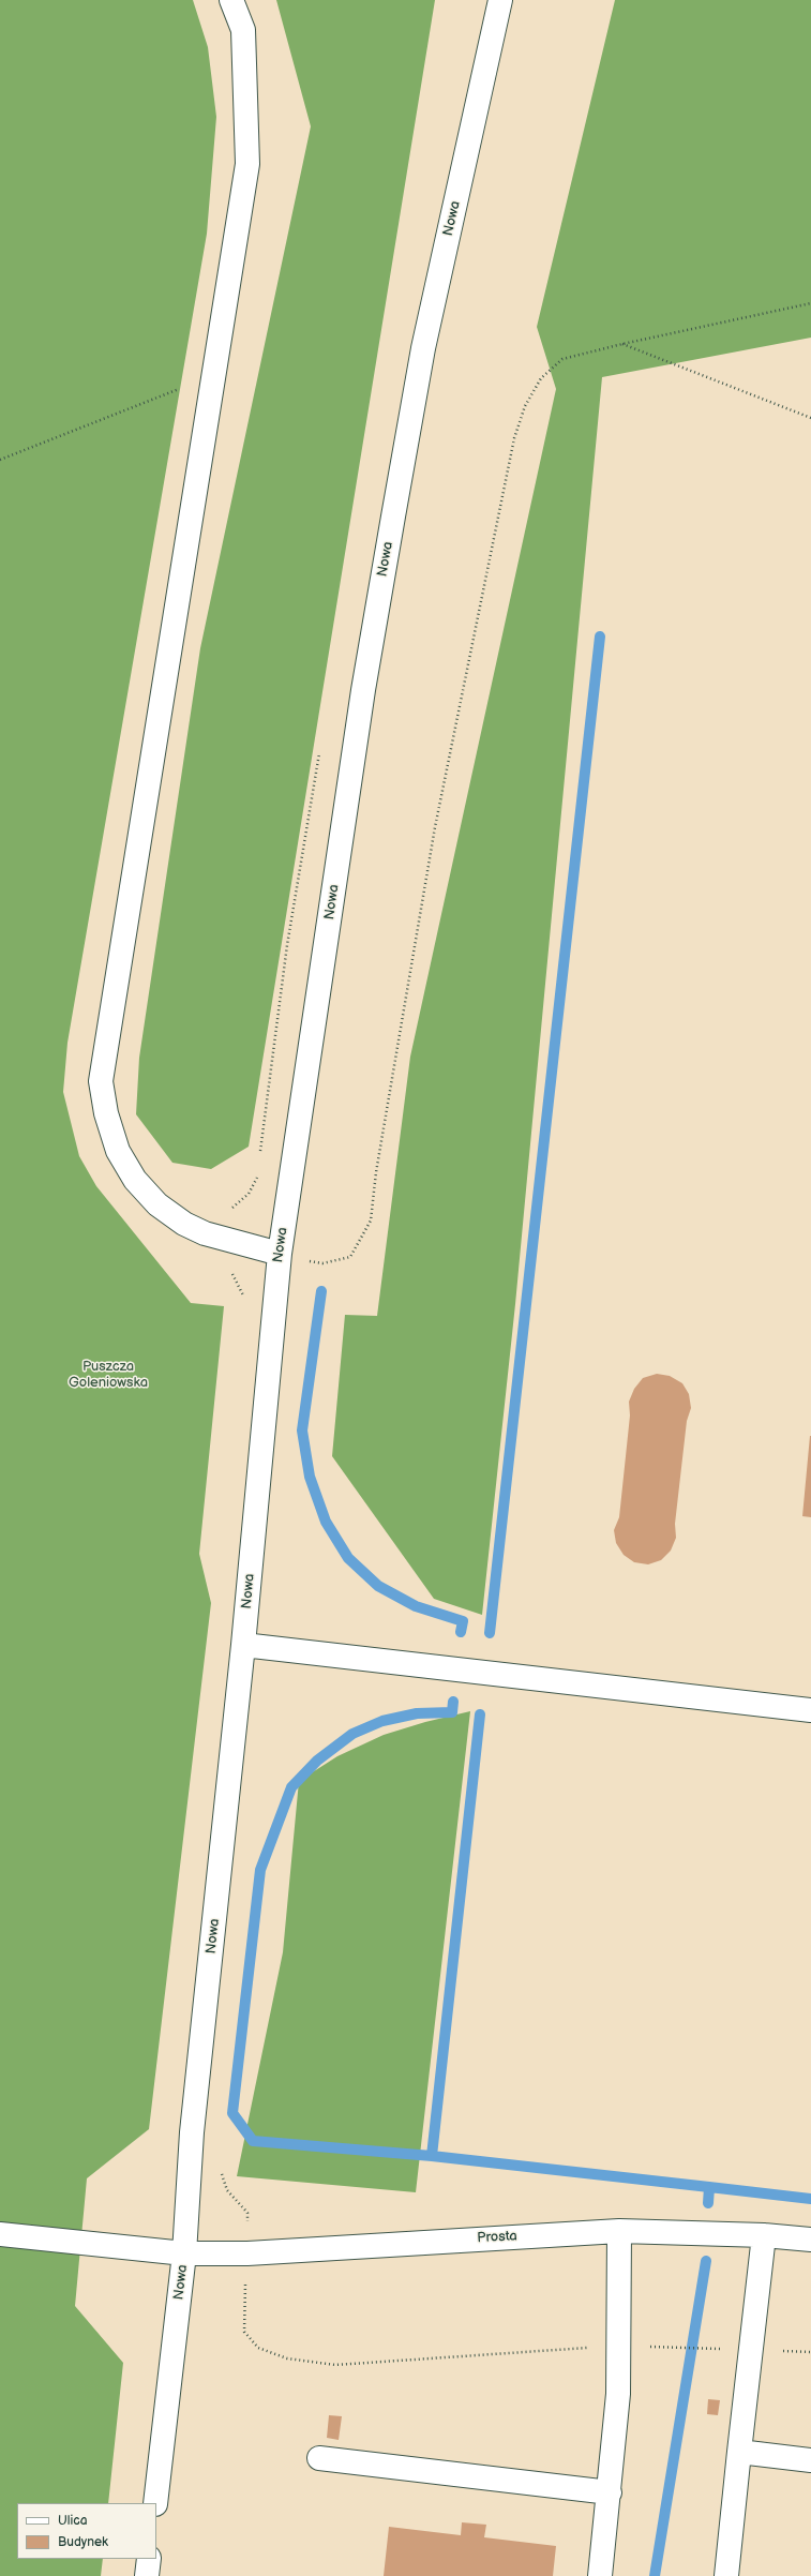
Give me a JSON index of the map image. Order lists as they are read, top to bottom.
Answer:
{
  "streets": {
    "street": ["Nowa", "Prosta"]
  },
  "crossings": [
    ["Nowa", "Prosta"]
  ],
  "parks": ["Puszcza Goleniowska"],
  "legend": ["Ulica", "Budynek"]
}
